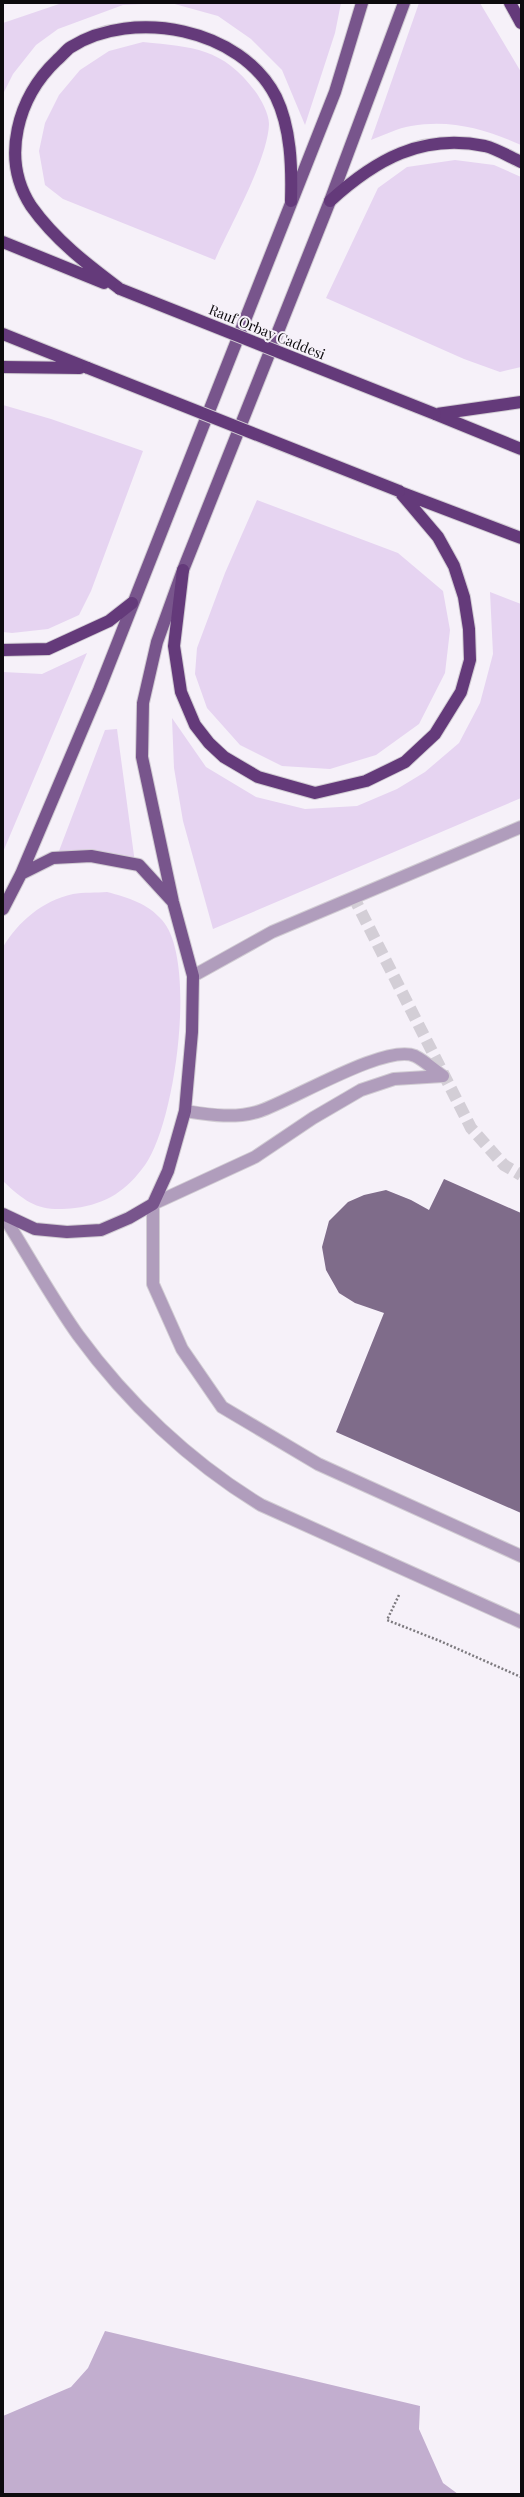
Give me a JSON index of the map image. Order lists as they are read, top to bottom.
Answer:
{
  "streets": {
    "highway": ["Rauf Orbay Caddesi"]
  }
}
